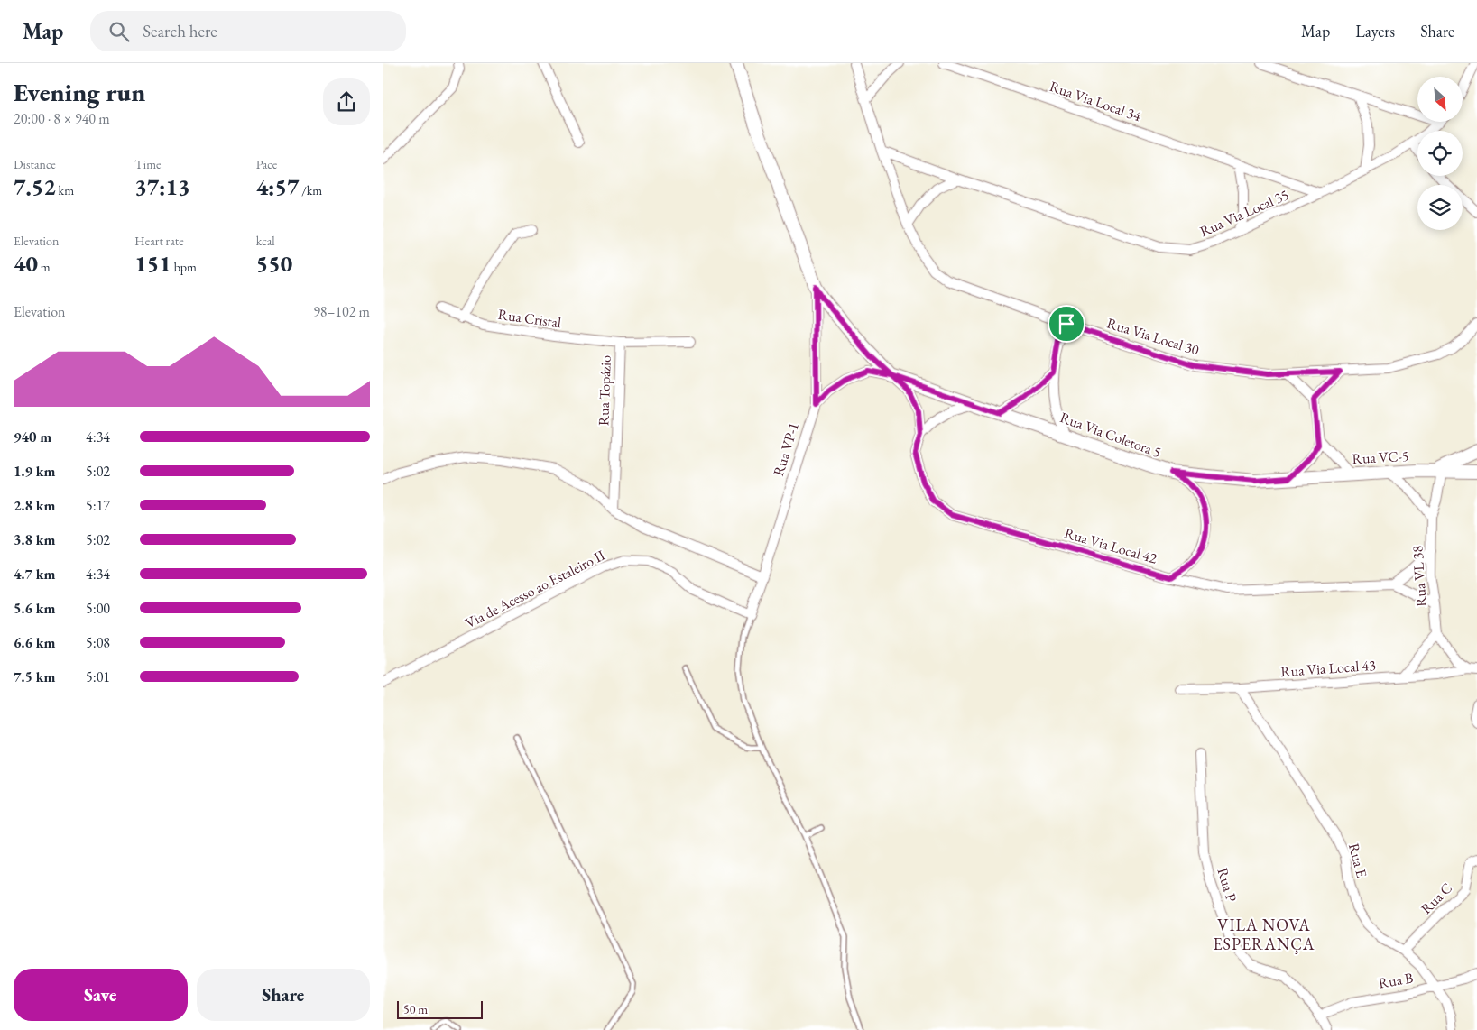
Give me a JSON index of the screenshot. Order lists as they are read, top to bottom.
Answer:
{
  "streets": {
    "street": [
      "Rua Via Local 34",
      "Rua Via Local 35",
      "Rua Cristal",
      "Rua Via Local 30",
      "Rua Topázio",
      "Rua Via Coletora 5",
      "Rua VP-1",
      "Rua VC-5",
      "Rua Via Local 42",
      "Rua VL 38",
      "Via de Acesso ao Estaleiro II",
      "Rua Via Local 43",
      "Rua E",
      "Rua P",
      "Rua C",
      "Rua B"
    ]
  },
  "crossings": [
    ["Rua Via Local 34", "Rua Via Local 35"],
    ["Rua Via Local 35", "Rua Via Local 30"],
    ["Rua Cristal", "Rua Topázio"],
    ["Rua Via Coletora 5", "Rua VP-1"],
    ["Rua Via Coletora 5", "Rua VC-5"],
    ["Rua VP-1", "Via de Acesso ao Estaleiro II"],
    ["Rua VC-5", "Rua VL 38"],
    ["Rua Via Local 42", "Rua VL 38"],
    ["Rua Via Local 43", "Rua E"],
    ["Rua E", "Rua C"],
    ["Rua E", "Rua B"],
    ["Rua P", "Rua B"]
  ],
  "districts": ["VILA NOVA ESPERANÇA"],
  "scale_bar": "50 m",
  "north": "bottom right",
  "page": {
    "header": "Map",
    "search": "Search here",
    "nav": ["Map", "Layers", "Share"],
    "heading": ["Evening run", "20:00 · 8 × 940 m"],
    "stats": [
      ["Distance", "7.52 km"],
      ["Time", "37:13"],
      ["Pace", "4:57 /km"],
      ["Elevation", "40 m"],
      ["Heart rate", "151 bpm"],
      ["kcal", "550"]
    ],
    "chart": ["Elevation", "98–102 m"],
    "list": [
      {
        "name": "940 m",
        "note": "4:34"
      },
      {
        "name": "1.9 km",
        "note": "5:02"
      },
      {
        "name": "2.8 km",
        "note": "5:17"
      },
      {
        "name": "3.8 km",
        "note": "5:02"
      },
      {
        "name": "4.7 km",
        "note": "4:34"
      },
      {
        "name": "5.6 km",
        "note": "5:00"
      },
      {
        "name": "6.6 km",
        "note": "5:08"
      },
      {
        "name": "7.5 km",
        "note": "5:01"
      }
    ],
    "buttons": ["Save", "Share"],
    "scale": "50 m"
  }
}
